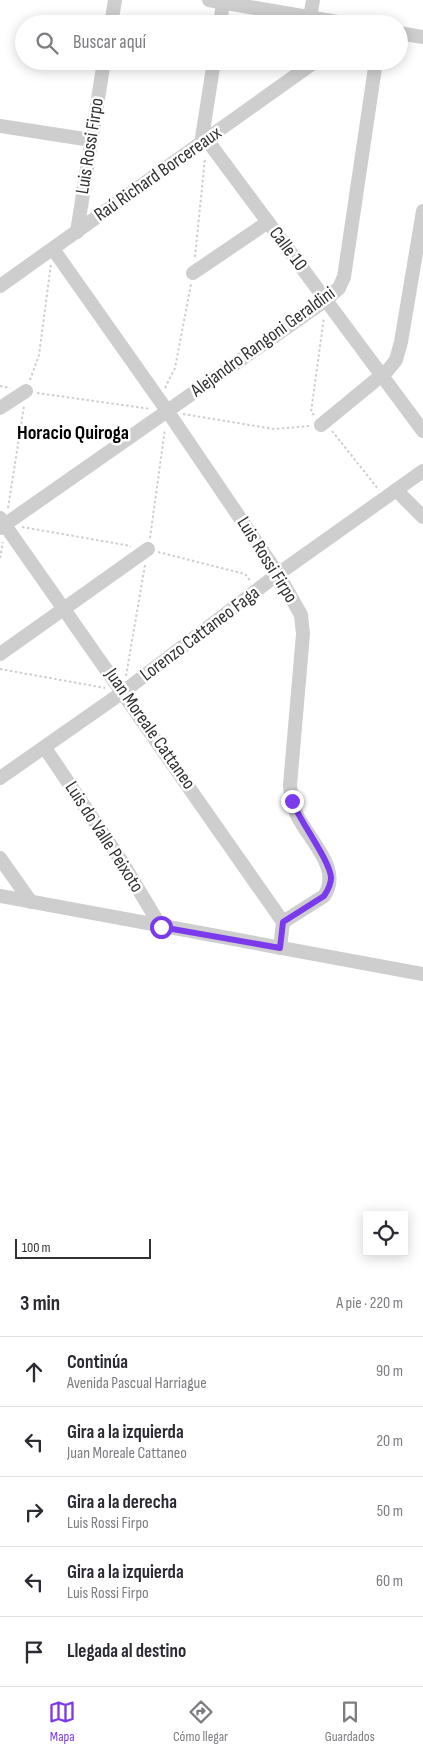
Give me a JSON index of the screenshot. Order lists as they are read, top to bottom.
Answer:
{
  "streets": {
    "street": [
      "Luis Rossi Firpo",
      "Raú Richard Borcereaux",
      "Calle 10",
      "Alejandro Rangoni Geraldini",
      "Lorenzo Cattaneo Faga",
      "Juan Moreale Cattaneo",
      "Luis do Valle Peixoto"
    ]
  },
  "crossings": [
    ["Luis Rossi Firpo", "Raú Richard Borcereaux"],
    ["Luis Rossi Firpo", "Alejandro Rangoni Geraldini"],
    ["Luis Rossi Firpo", "Lorenzo Cattaneo Faga"],
    ["Luis Rossi Firpo", "Juan Moreale Cattaneo"],
    ["Raú Richard Borcereaux", "Calle 10"],
    ["Calle 10", "Alejandro Rangoni Geraldini"],
    ["Alejandro Rangoni Geraldini", "Juan Moreale Cattaneo"],
    ["Lorenzo Cattaneo Faga", "Juan Moreale Cattaneo"],
    ["Lorenzo Cattaneo Faga", "Luis do Valle Peixoto"]
  ],
  "districts": ["Horacio Quiroga"],
  "scale_bar": "100 m",
  "page": {
    "search": "Buscar aquí",
    "scale": "100 m",
    "heading": ["3 min", "A pie · 220 m"],
    "list": [
      ["Continúa", "Avenida Pascual Harriague", "90 m"],
      ["Gira a la izquierda", "Juan Moreale Cattaneo", "20 m"],
      ["Gira a la derecha", "Luis Rossi Firpo", "50 m"],
      ["Gira a la izquierda", "Luis Rossi Firpo", "60 m"],
      "Llegada al destino"
    ],
    "nav": ["Mapa", "Cómo llegar", "Guardados"]
  }
}
